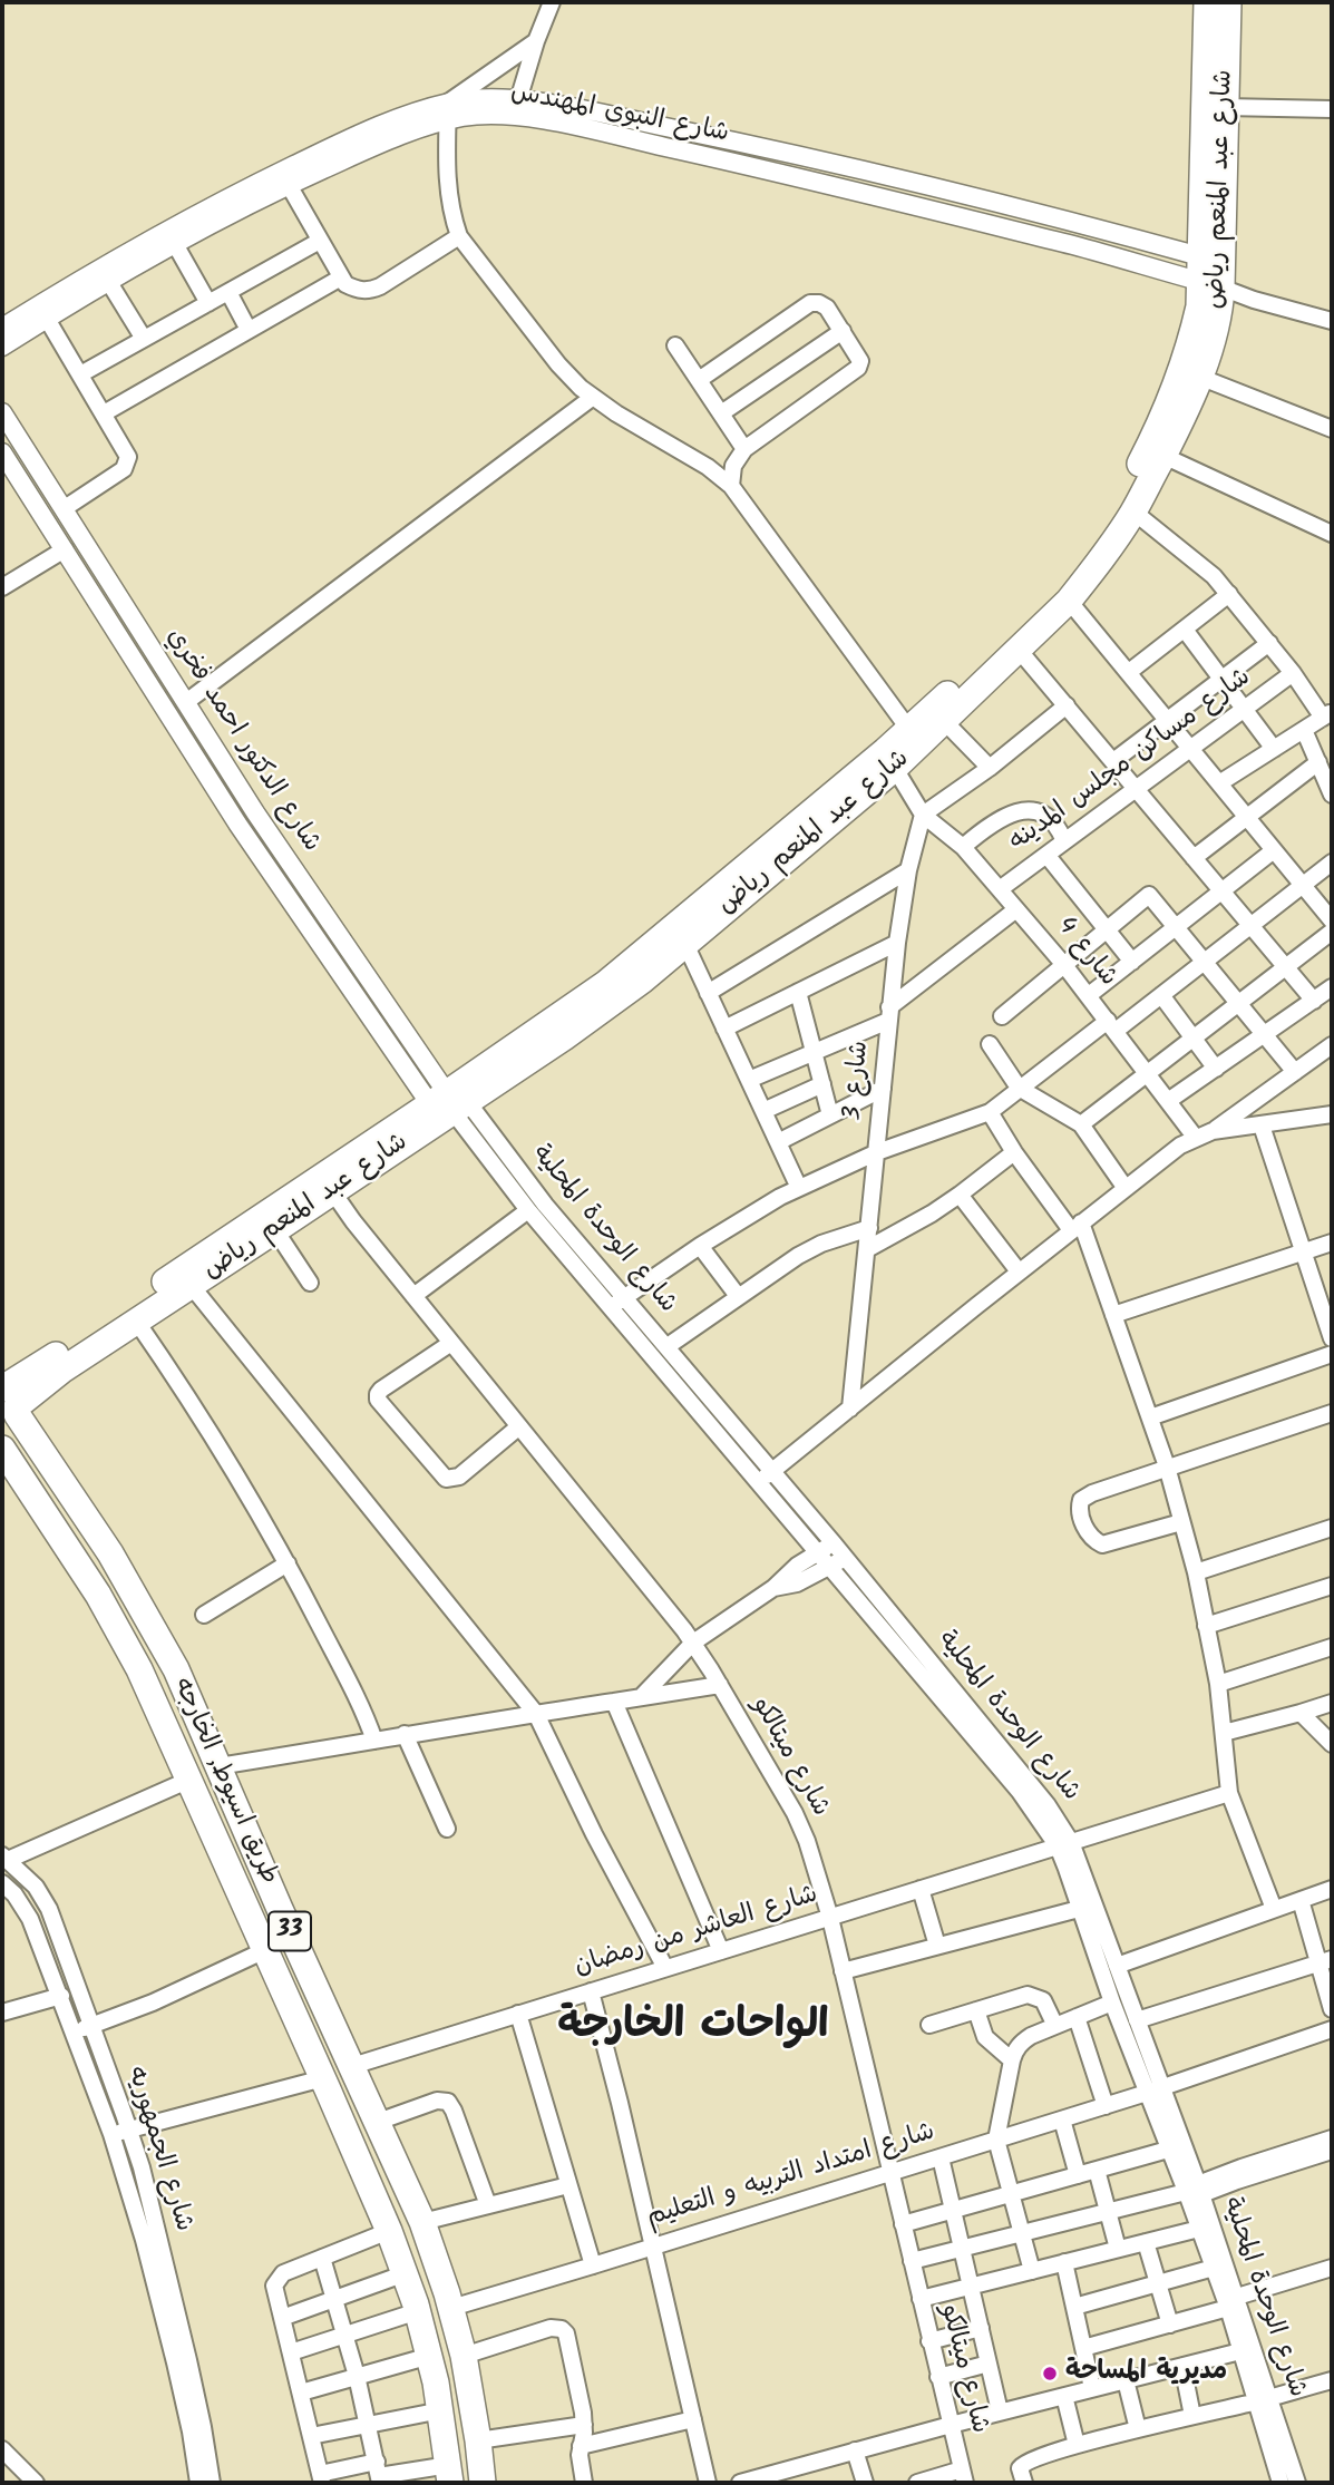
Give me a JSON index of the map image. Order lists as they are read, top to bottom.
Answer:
{
  "streets": {
    "highway": ["شارع عبد المنعم رياض", "طريق اسيوط, الخارجه", "33"],
    "street": [
      "شارع النبوى المهندس",
      "شارع الدكتور احمد فخري",
      "شارع مساكن مجلس المدينه",
      "شارع 4",
      "شارع 3",
      "شارع الوحدة المحلية",
      "شارع ميتالكو",
      "شارع العاشر من رمضان",
      "شارع الجمهوريه",
      "شارع امتداد التربيه و التعليم"
    ]
  },
  "crossings": [
    ["شارع النبوى المهندس", "شارع عبد المنعم رياض"],
    ["شارع عبد المنعم رياض", "شارع الدكتور احمد فخري"],
    ["شارع عبد المنعم رياض", "شارع الوحدة المحلية"],
    ["شارع عبد المنعم رياض", "شارع ميتالكو"],
    ["شارع عبد المنعم رياض", "طريق اسيوط, الخارجه"],
    ["شارع الدكتور احمد فخري", "شارع الوحدة المحلية"],
    ["شارع مساكن مجلس المدينه", "شارع 4"],
    ["شارع 4", "شارع 3"],
    ["شارع الوحدة المحلية", "شارع العاشر من رمضان"],
    ["شارع الوحدة المحلية", "شارع امتداد التربيه و التعليم"],
    ["شارع ميتالكو", "شارع العاشر من رمضان"],
    ["شارع ميتالكو", "شارع امتداد التربيه و التعليم"],
    ["طريق اسيوط, الخارجه", "شارع العاشر من رمضان"],
    ["طريق اسيوط, الخارجه", "شارع امتداد التربيه و التعليم"]
  ],
  "districts": ["الواحات الخارجة"],
  "places": ["مديرية المساحة"]
}
